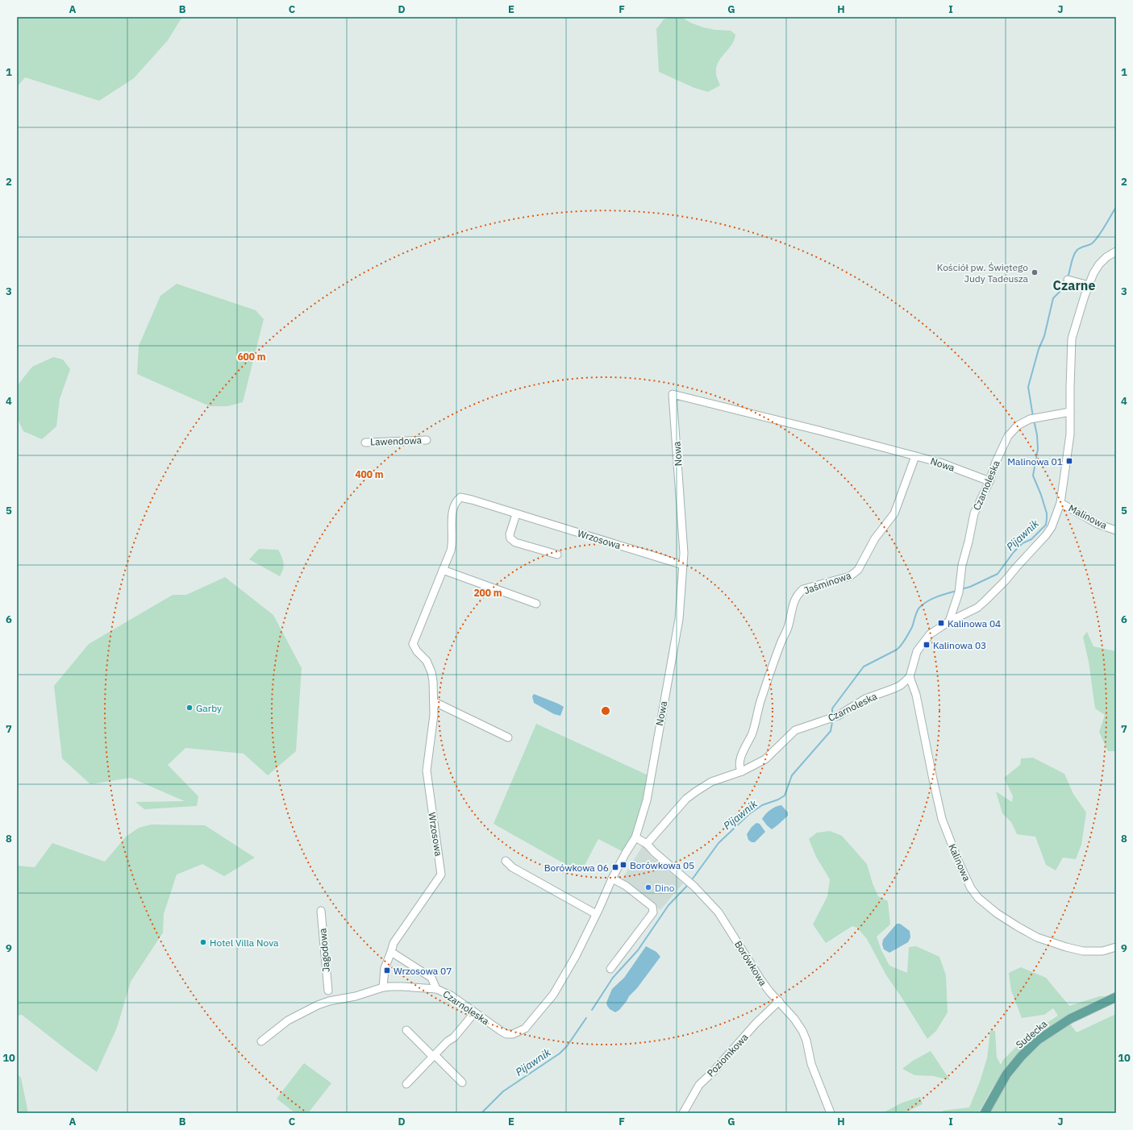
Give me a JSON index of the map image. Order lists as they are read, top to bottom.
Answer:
{
  "streets": {
    "main road": ["Sudecka"],
    "street": [
      "Lawendowa",
      "Nowa",
      "Czarnoleska",
      "Malinowa",
      "Wrzosowa",
      "Jaśminowa",
      "Kalinowa",
      "Jagodowa",
      "Borówkowa",
      "Poziomkowa"
    ]
  },
  "crossings": [
    ["Nowa", "Czarnoleska"],
    ["Nowa", "Wrzosowa"],
    ["Nowa", "Jaśminowa"],
    ["Nowa", "Borówkowa"],
    ["Czarnoleska", "Wrzosowa"],
    ["Czarnoleska", "Jaśminowa"],
    ["Czarnoleska", "Kalinowa"],
    ["Czarnoleska", "Borówkowa"],
    ["Borówkowa", "Poziomkowa"]
  ],
  "districts": ["Czarne"],
  "water": ["Pijawnik"],
  "places": {
    "other": [
      "Kościół pw. Świętego Judy Tadeusza",
      "Garby",
      "Dino",
      "Hotel Villa Nova"
    ],
    "transit": [
      "Malinowa 01",
      "Kalinowa 04",
      "Kalinowa 03",
      "Borówkowa 05",
      "Borówkowa 06",
      "Wrzosowa 07"
    ]
  },
  "grid": {
    "columns": [
      "A",
      "B",
      "C",
      "D",
      "E",
      "F",
      "G",
      "H",
      "I",
      "J"
    ],
    "rows": [
      "1",
      "2",
      "3",
      "4",
      "5",
      "6",
      "7",
      "8",
      "9",
      "10"
    ]
  },
  "rings": ["600 m", "400 m", "200 m"]
}
